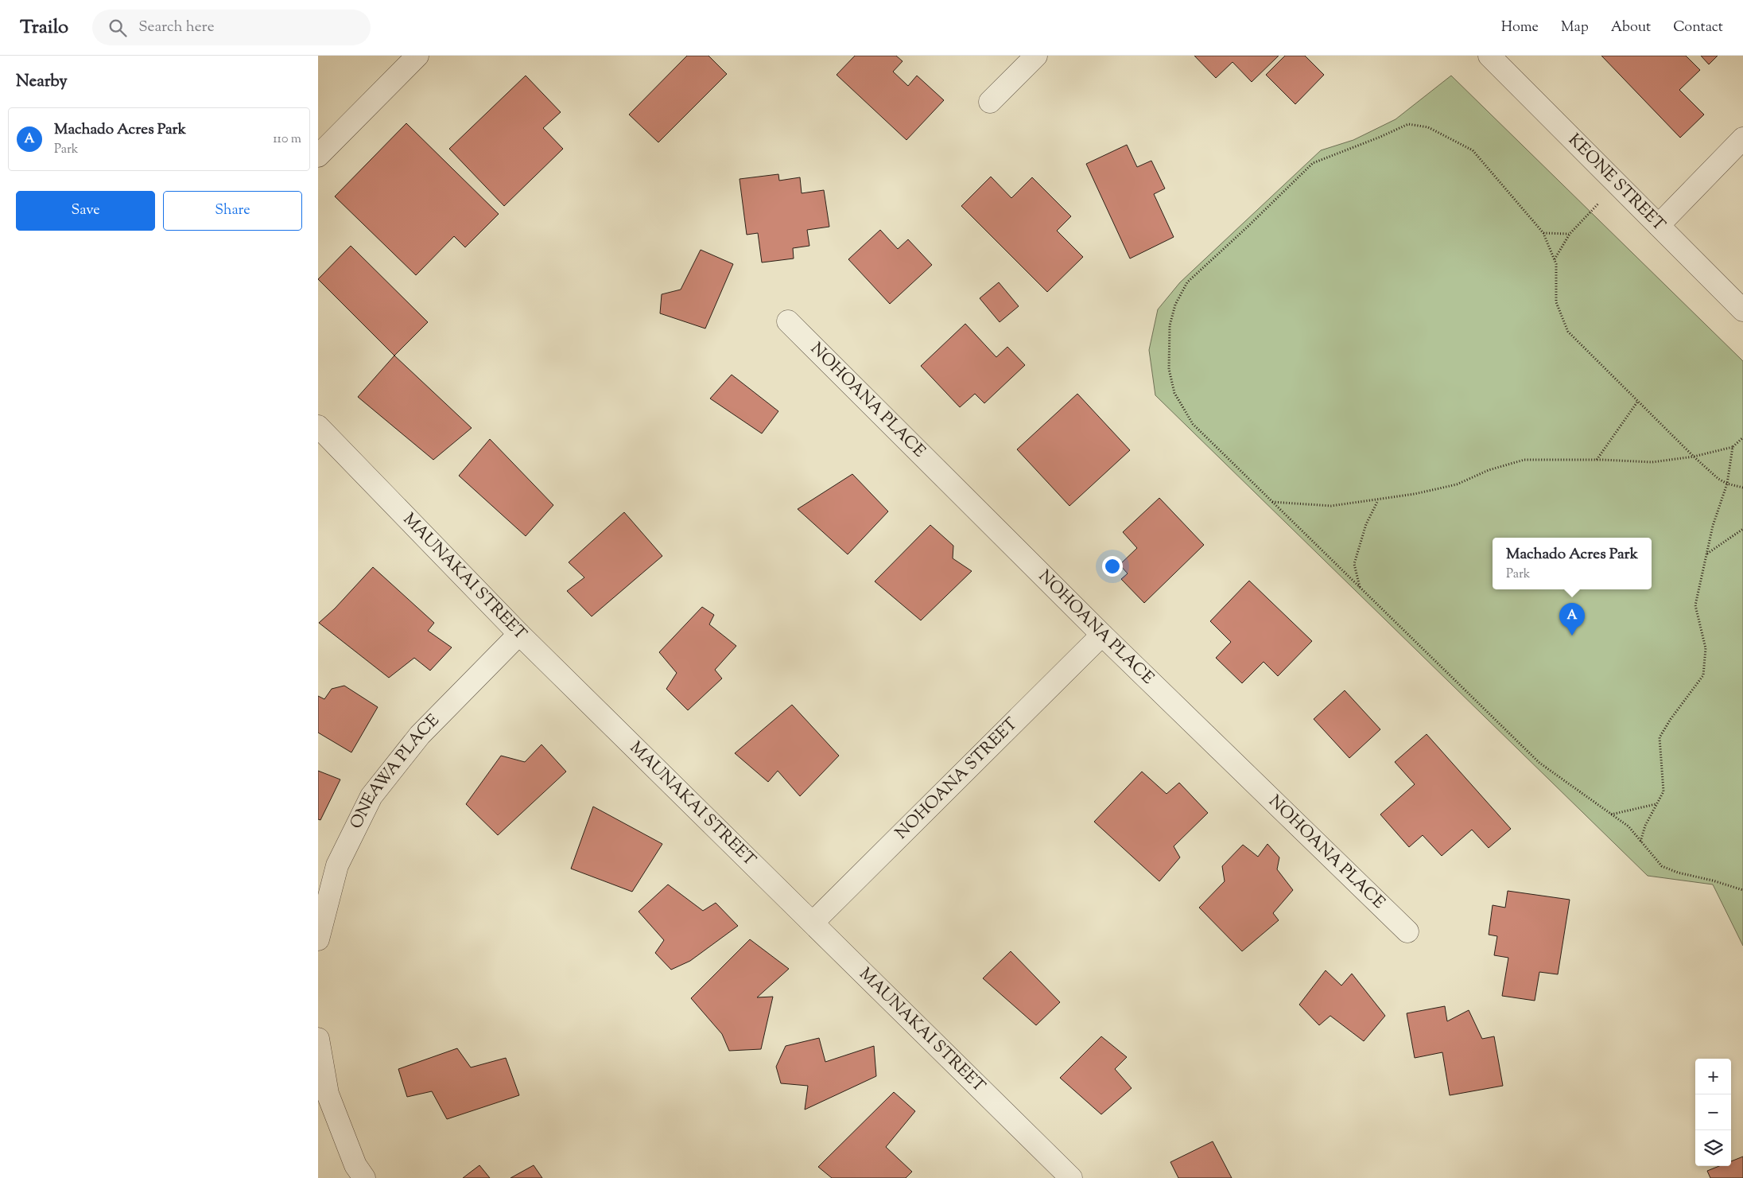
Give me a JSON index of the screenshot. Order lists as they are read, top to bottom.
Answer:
{
  "streets": {
    "street": [
      "KEONE STREET",
      "NOHOANA PLACE",
      "MAUNAKAI STREET",
      "ONEAWA PLACE",
      "NOHOANA STREET"
    ]
  },
  "crossings": [
    ["NOHOANA PLACE", "NOHOANA STREET"],
    ["MAUNAKAI STREET", "ONEAWA PLACE"],
    ["MAUNAKAI STREET", "NOHOANA STREET"]
  ],
  "page": {
    "header": "Trailo",
    "search": "Search here",
    "nav": [
      "Home",
      "Map",
      "About",
      "Contact"
    ],
    "heading": "Nearby",
    "list": [
      {
        "mark": "A",
        "name": "Machado Acres Park",
        "note": "Park",
        "value": "110 m"
      }
    ],
    "buttons": ["Save", "Share"],
    "popup": ["Machado Acres Park", "Park"],
    "pins": "A",
    "map_buttons": ["+", "−"]
  }
}
